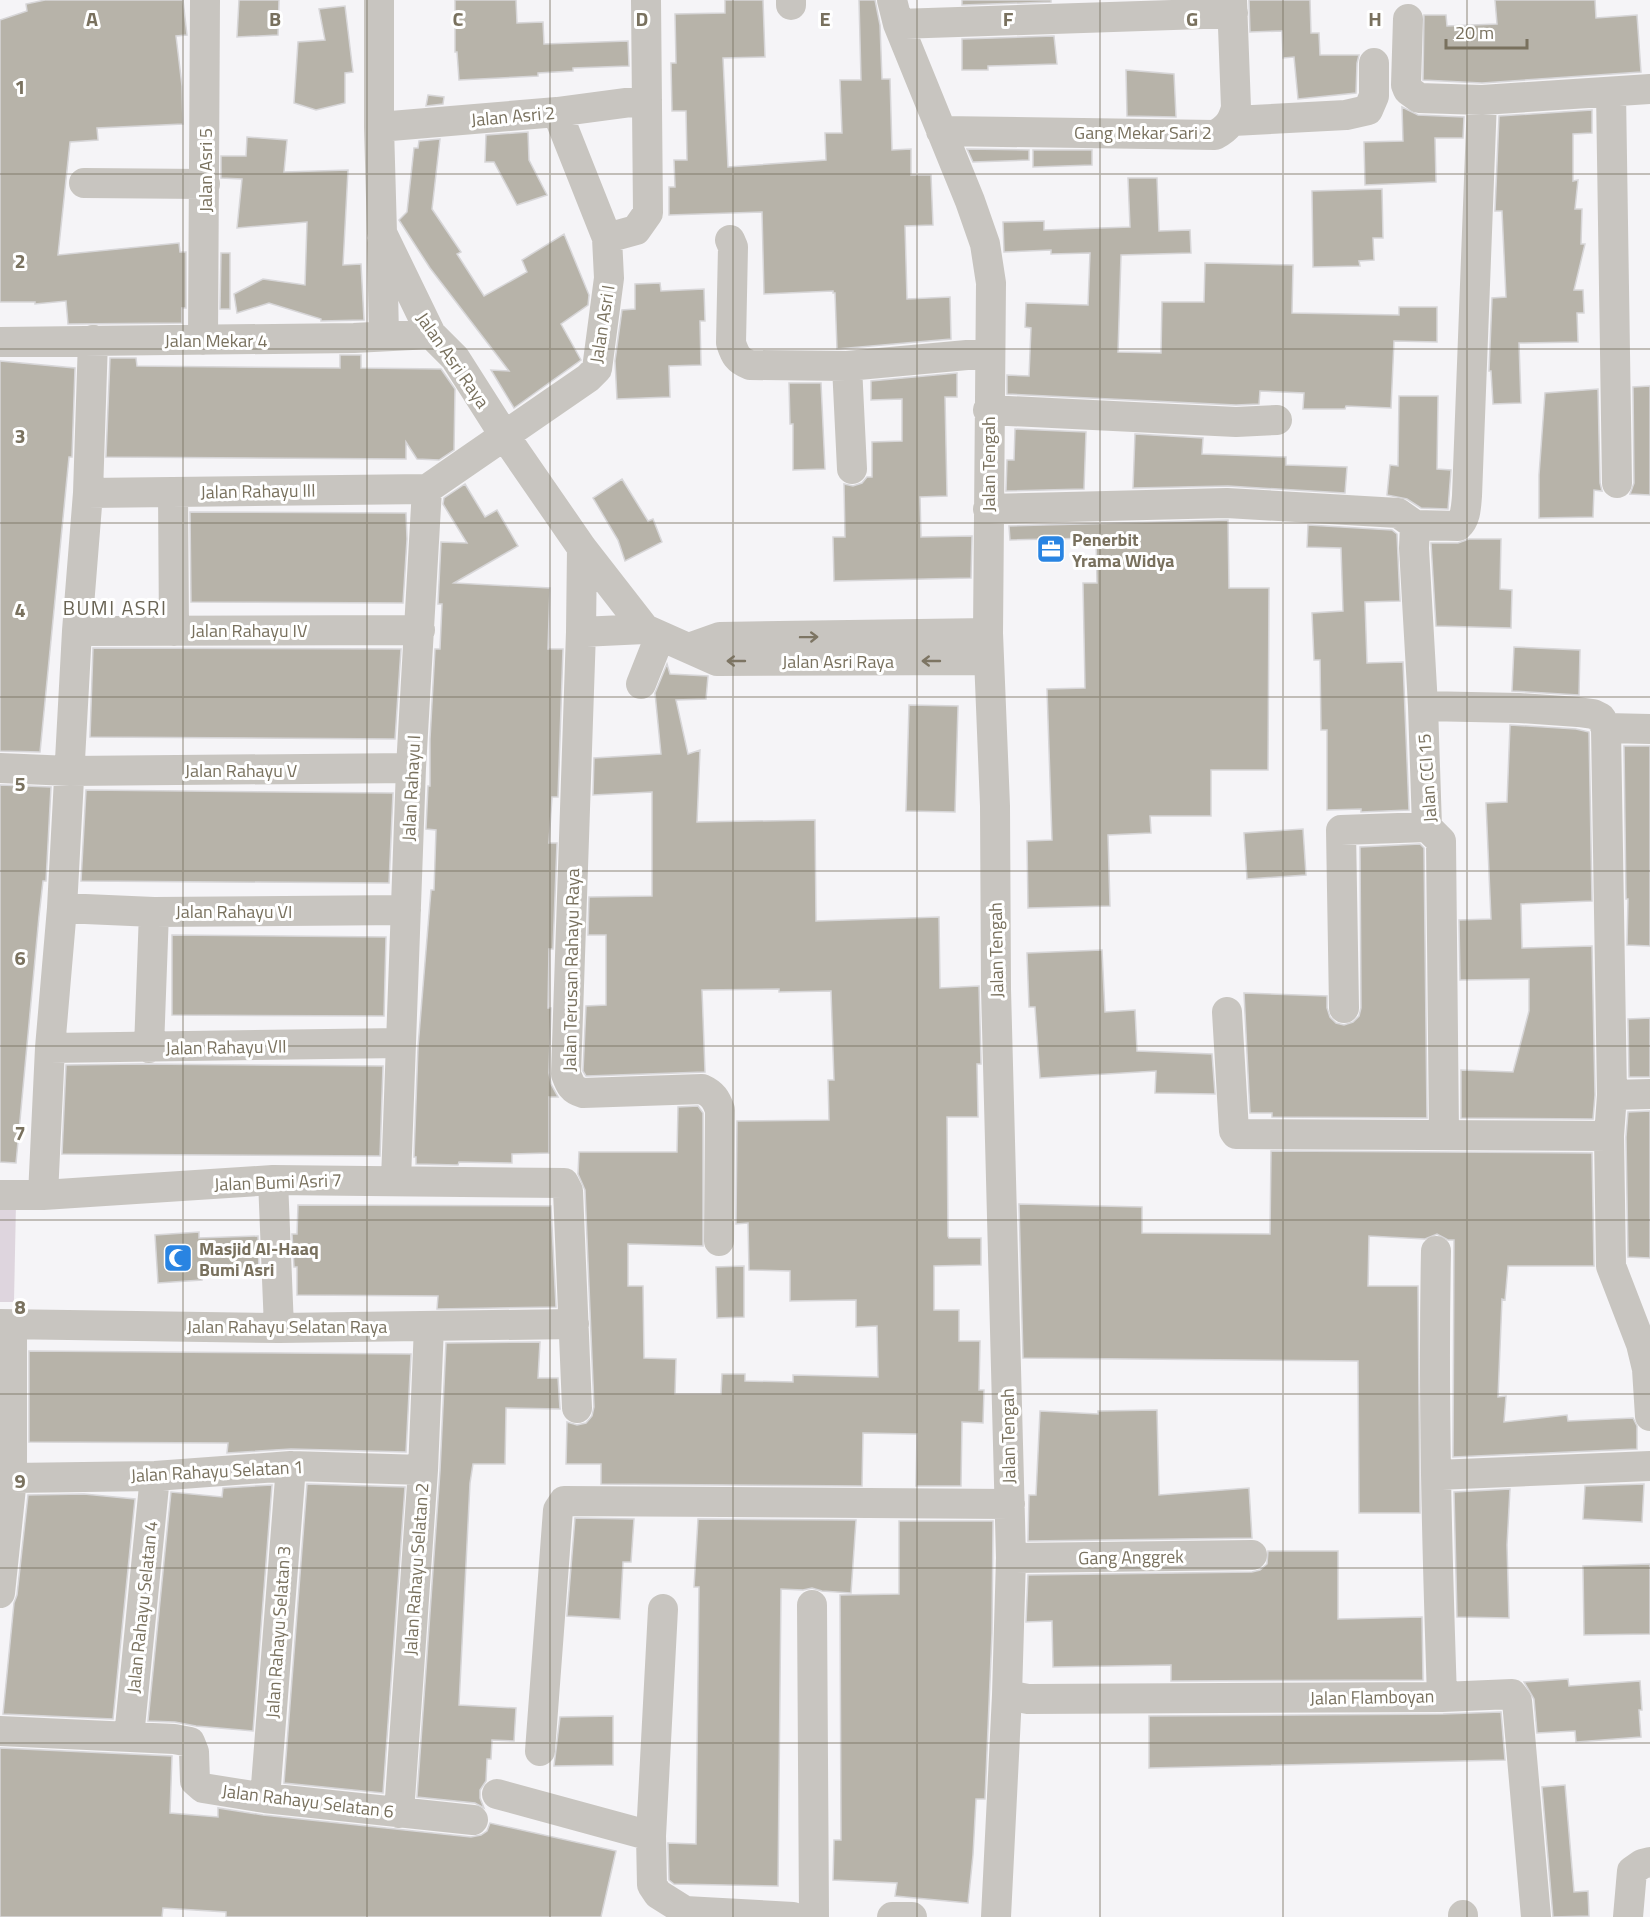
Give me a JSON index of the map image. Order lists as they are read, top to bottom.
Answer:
{
  "streets": {
    "street": [
      "Jalan Asri 2",
      "Gang Mekar Sari 2",
      "Jalan Asri 5",
      "Jalan Asri I",
      "Jalan Mekar 4",
      "Jalan Asri Raya",
      "Jalan Tengah",
      "Jalan Rahayu III",
      "Jalan Rahayu IV",
      "Jalan Rahayu V",
      "Jalan CCI 15",
      "Jalan Rahayu I",
      "Jalan Rahayu VI",
      "Jalan Terusan Rahayu Raya",
      "Jalan Rahayu VII",
      "Jalan Bumi Asri 7",
      "Jalan Rahayu Selatan Raya",
      "Jalan Rahayu Selatan 1",
      "Gang Anggrek",
      "Jalan Rahayu Selatan 2",
      "Jalan Rahayu Selatan 4",
      "Jalan Rahayu Selatan 3",
      "Jalan Flamboyan",
      "Jalan Rahayu Selatan 6"
    ]
  },
  "crossings": [
    ["Jalan Asri 2", "Jalan Asri I"],
    ["Jalan Asri 2", "Jalan Asri Raya"],
    ["Gang Mekar Sari 2", "Jalan Tengah"],
    ["Jalan Asri 5", "Jalan Mekar 4"],
    ["Jalan Asri I", "Jalan Asri Raya"],
    ["Jalan Mekar 4", "Jalan Asri Raya"],
    ["Jalan Asri Raya", "Jalan Tengah"],
    ["Jalan Asri Raya", "Jalan Terusan Rahayu Raya"],
    ["Jalan Tengah", "Gang Anggrek"],
    ["Jalan Tengah", "Jalan Flamboyan"],
    ["Jalan Rahayu III", "Jalan Rahayu I"],
    ["Jalan Rahayu IV", "Jalan Rahayu I"],
    ["Jalan Rahayu V", "Jalan Rahayu I"],
    ["Jalan Rahayu I", "Jalan Rahayu VI"],
    ["Jalan Rahayu I", "Jalan Rahayu VII"],
    ["Jalan Rahayu I", "Jalan Bumi Asri 7"],
    ["Jalan Bumi Asri 7", "Jalan Rahayu Selatan Raya"],
    ["Jalan Rahayu Selatan Raya", "Jalan Rahayu Selatan 2"],
    ["Jalan Rahayu Selatan 1", "Jalan Rahayu Selatan 2"],
    ["Jalan Rahayu Selatan 1", "Jalan Rahayu Selatan 4"],
    ["Jalan Rahayu Selatan 1", "Jalan Rahayu Selatan 3"],
    ["Jalan Rahayu Selatan 2", "Jalan Rahayu Selatan 6"],
    ["Jalan Rahayu Selatan 4", "Jalan Rahayu Selatan 6"],
    ["Jalan Rahayu Selatan 3", "Jalan Rahayu Selatan 6"]
  ],
  "districts": ["BUMI ASRI"],
  "places": {
    "office": ["Penerbit Yrama Widya"],
    "mosque": ["Masjid Al-Haaq Bumi Asri"]
  },
  "scale_bar": "20 m",
  "grid": {
    "columns": [
      "A",
      "B",
      "C",
      "D",
      "E",
      "F",
      "G",
      "H"
    ],
    "rows": [
      "1",
      "2",
      "3",
      "4",
      "5",
      "6",
      "7",
      "8",
      "9"
    ]
  }
}
